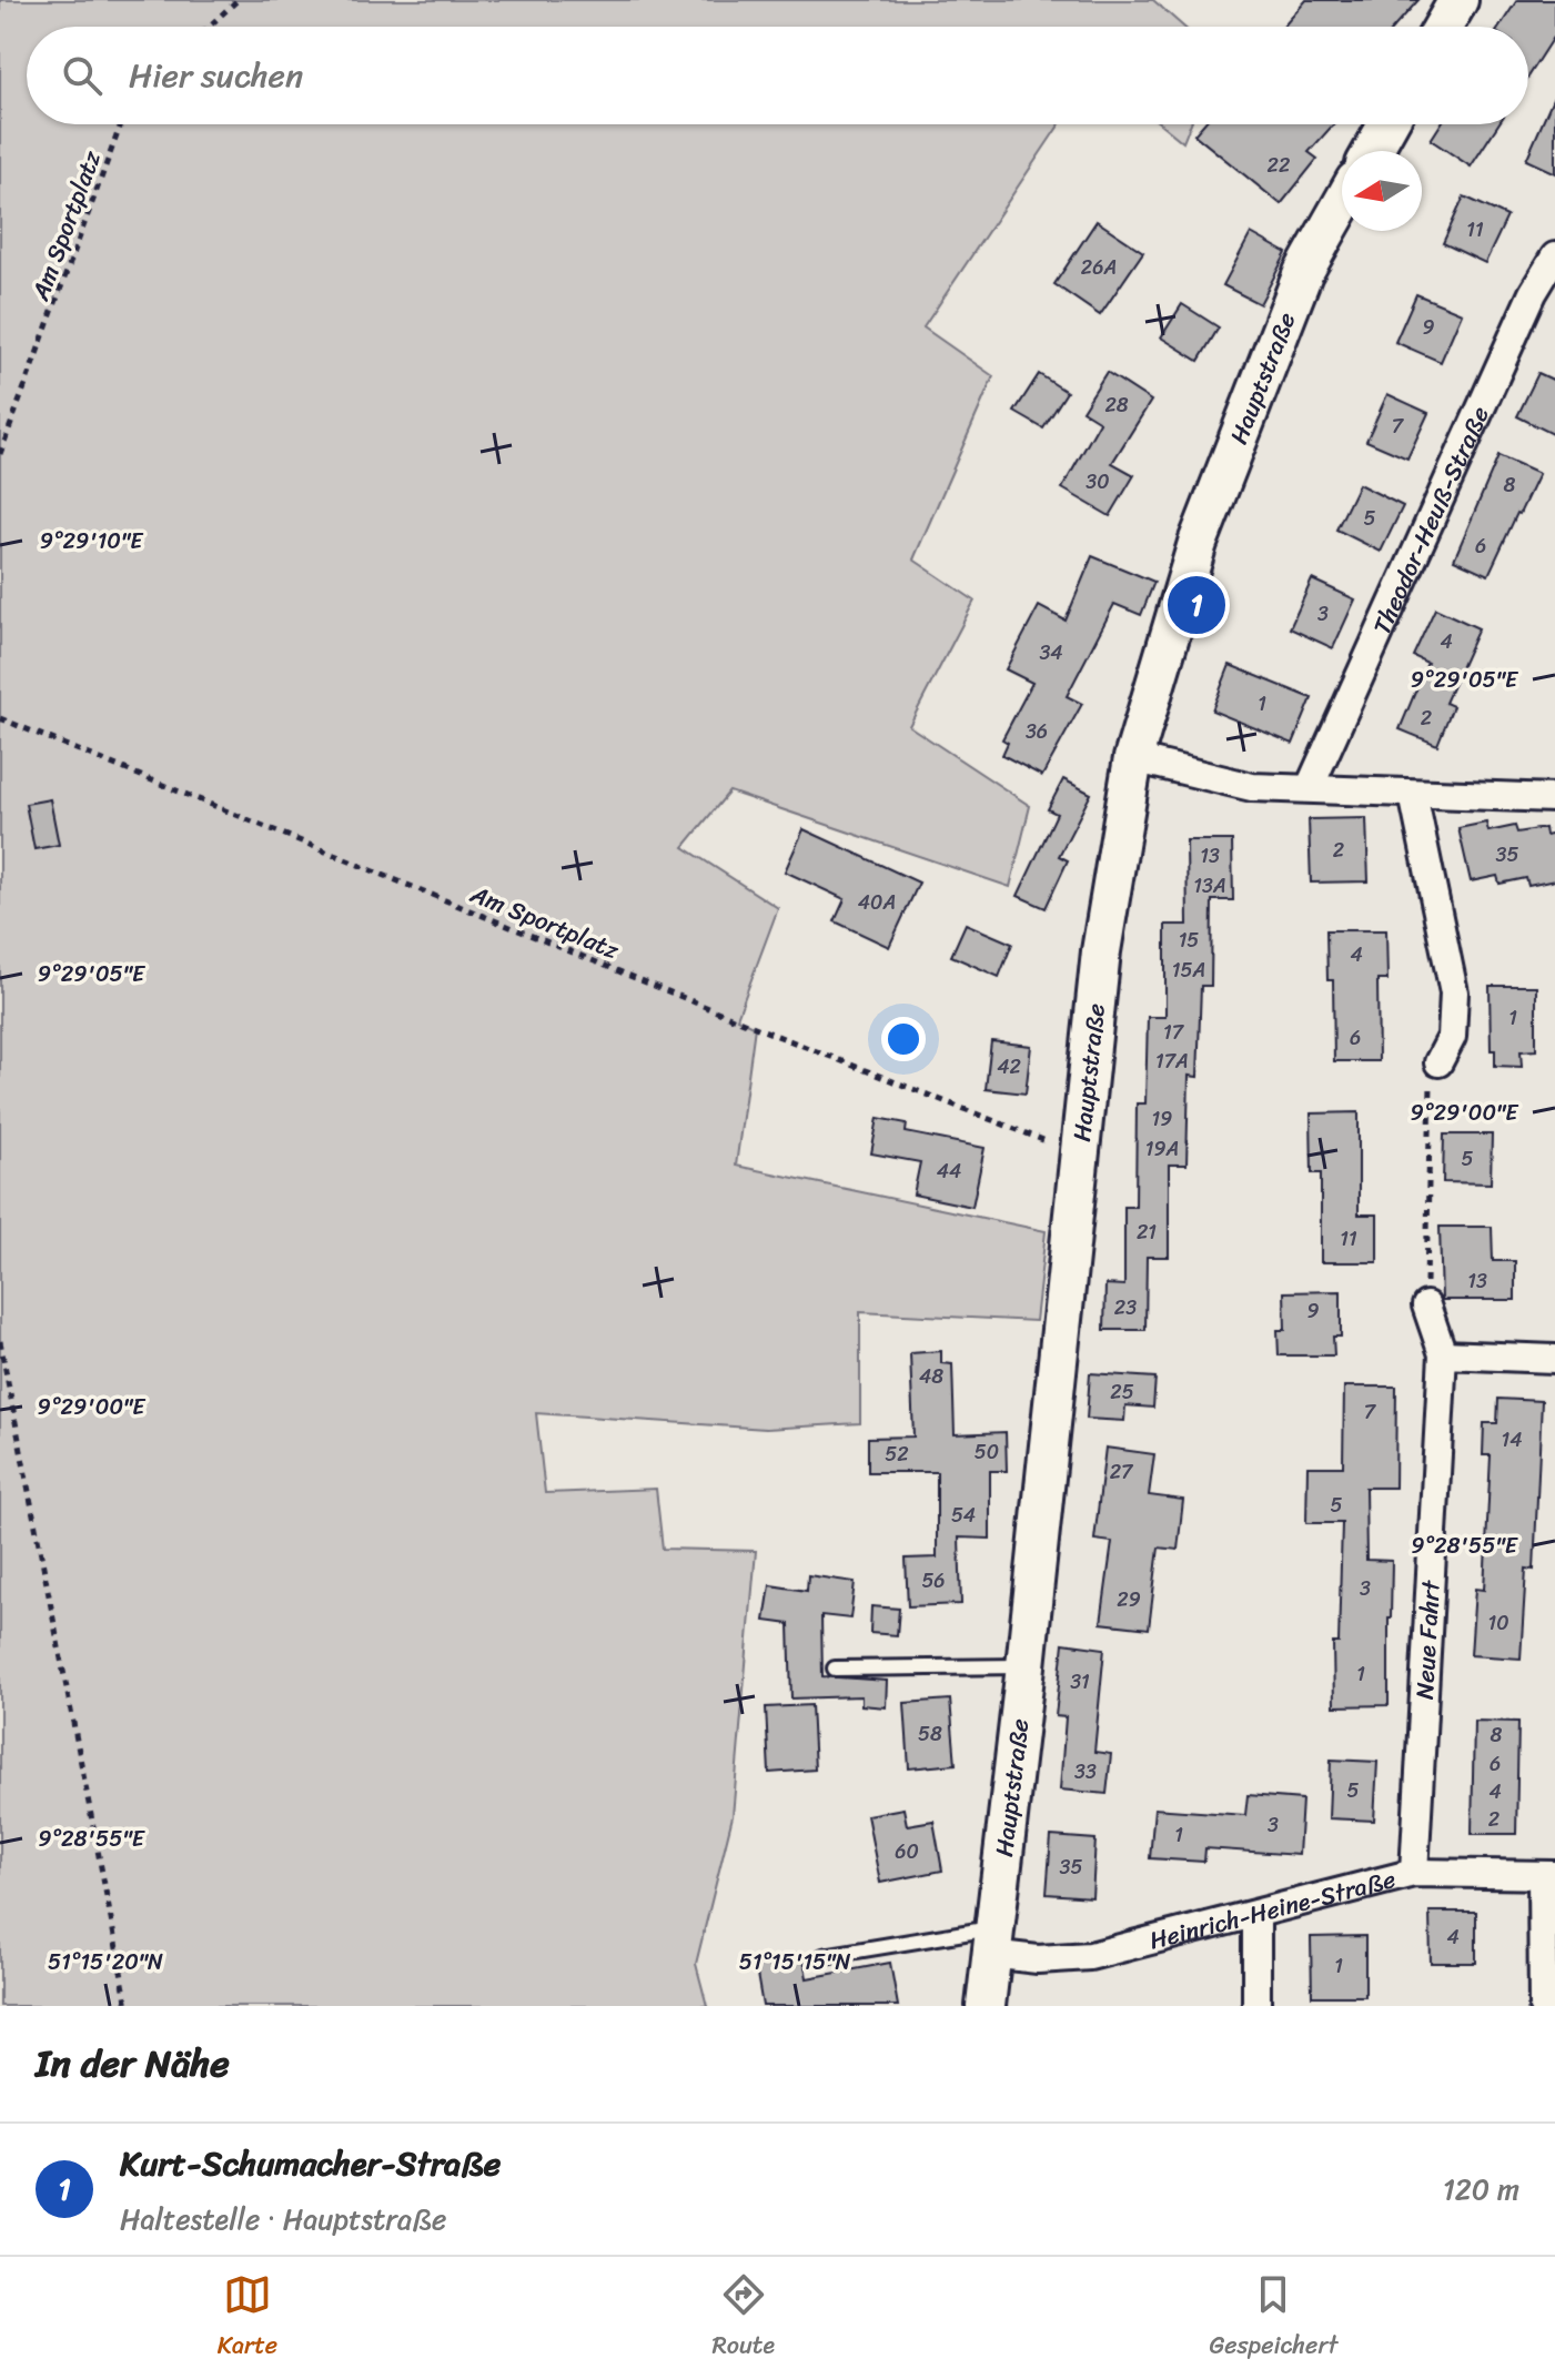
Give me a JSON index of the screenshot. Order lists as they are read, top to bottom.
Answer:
{
  "streets": {
    "street": [
      "Hauptstraße",
      "Theodor-Heuß-Straße",
      "Neue Fahrt",
      "Heinrich-Heine-Straße"
    ],
    "path": ["Am Sportplatz"]
  },
  "crossings": [
    ["Am Sportplatz", "Hauptstraße"],
    ["Hauptstraße", "Heinrich-Heine-Straße"],
    ["Neue Fahrt", "Heinrich-Heine-Straße"]
  ],
  "house_numbers": [
    "22",
    "11",
    "26A",
    "9",
    "28",
    "7",
    "30",
    "8",
    "5",
    "6",
    "3",
    "4",
    "34",
    "1",
    "2",
    "36",
    "2",
    "35",
    "13",
    "13A",
    "40A",
    "15",
    "4",
    "15A",
    "1",
    "17",
    "6",
    "17A",
    "42",
    "19",
    "19A",
    "5",
    "44",
    "21",
    "11",
    "13",
    "23",
    "9",
    "48",
    "25",
    "7",
    "14",
    "50",
    "52",
    "27",
    "5",
    "54",
    "56",
    "3",
    "29",
    "10",
    "1",
    "31",
    "58",
    "8",
    "6",
    "33",
    "5",
    "4",
    "2",
    "3",
    "1",
    "60",
    "35",
    "4",
    "1"
  ],
  "north": "left",
  "page": {
    "search": "Hier suchen",
    "pins": "1",
    "heading": "In der Nähe",
    "list": [
      {
        "mark": "1",
        "name": "Kurt-Schumacher-Straße",
        "note": "Haltestelle · Hauptstraße",
        "value": "120 m"
      }
    ],
    "nav": ["Karte", "Route", "Gespeichert"]
  },
  "coordinates": [
    "9°29'10\"E",
    "9°29'05\"E",
    "9°29'00\"E",
    "9°28'55\"E",
    "51°15'20\"N",
    "51°15'15\"N"
  ]
}
